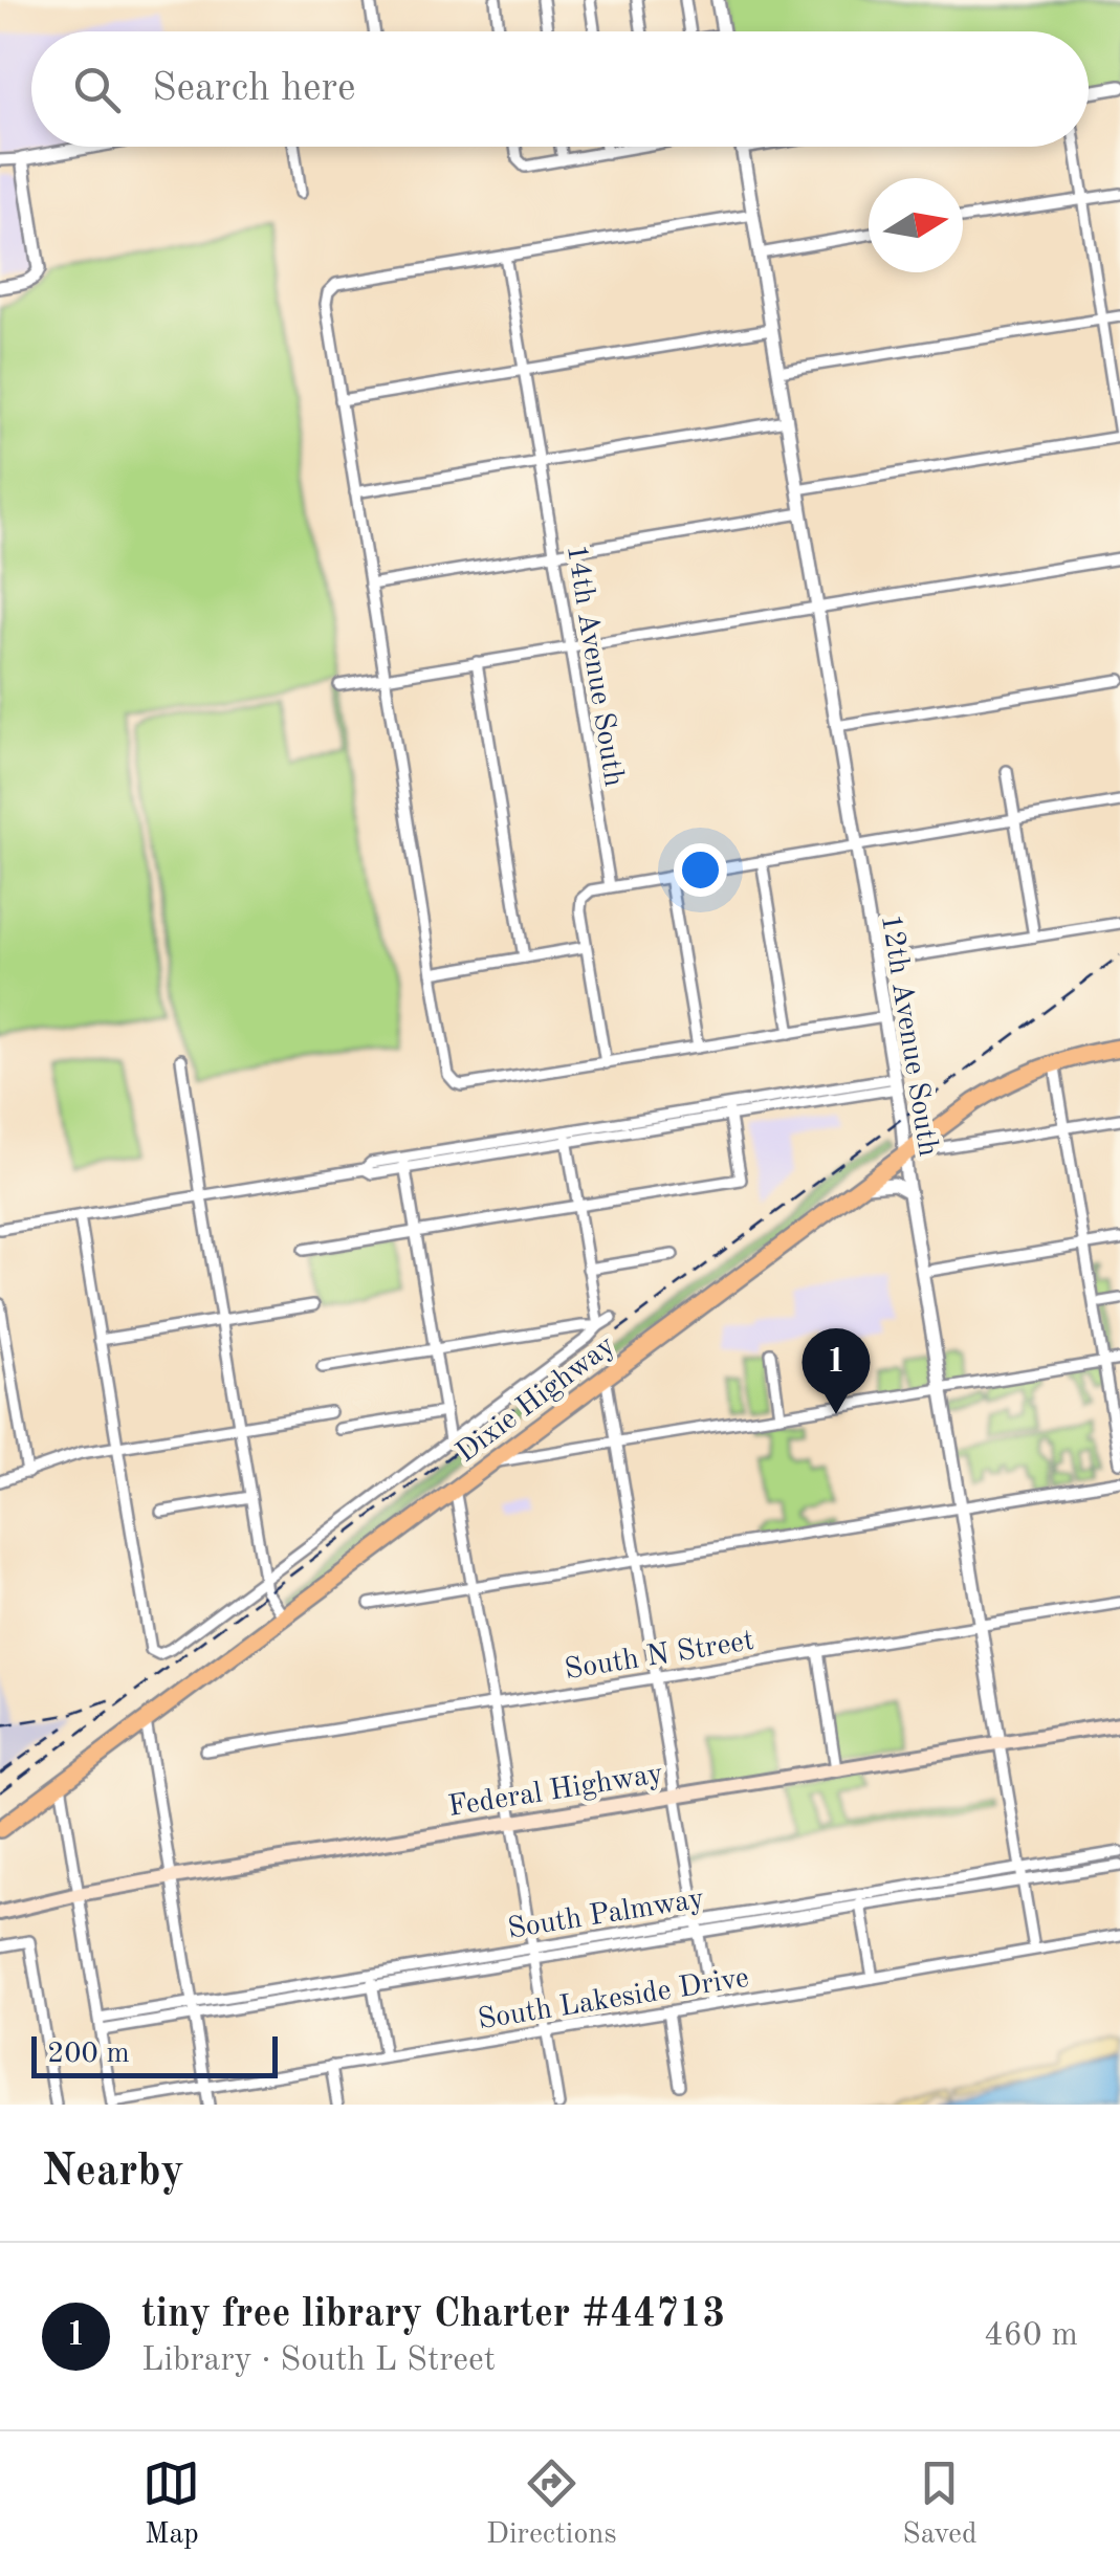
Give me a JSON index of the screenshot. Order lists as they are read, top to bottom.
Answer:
{
  "streets": {
    "main road": ["Dixie Highway", "Federal Highway"],
    "street": [
      "14th Avenue South",
      "12th Avenue South",
      "South N Street",
      "South Palmway",
      "South Lakeside Drive"
    ]
  },
  "crossings": [
    ["12th Avenue South", "Dixie Highway"],
    ["12th Avenue South", "South N Street"],
    ["12th Avenue South", "Federal Highway"],
    ["12th Avenue South", "South Palmway"],
    ["12th Avenue South", "South Lakeside Drive"]
  ],
  "scale_bar": "200 m",
  "north": "right",
  "page": {
    "search": "Search here",
    "pins": "1",
    "scale": "200 m",
    "heading": "Nearby",
    "list": [
      {
        "mark": "1",
        "name": "tiny free library Charter #44713",
        "note": "Library · South L Street",
        "value": "460 m"
      }
    ],
    "nav": ["Map", "Directions", "Saved"]
  }
}
